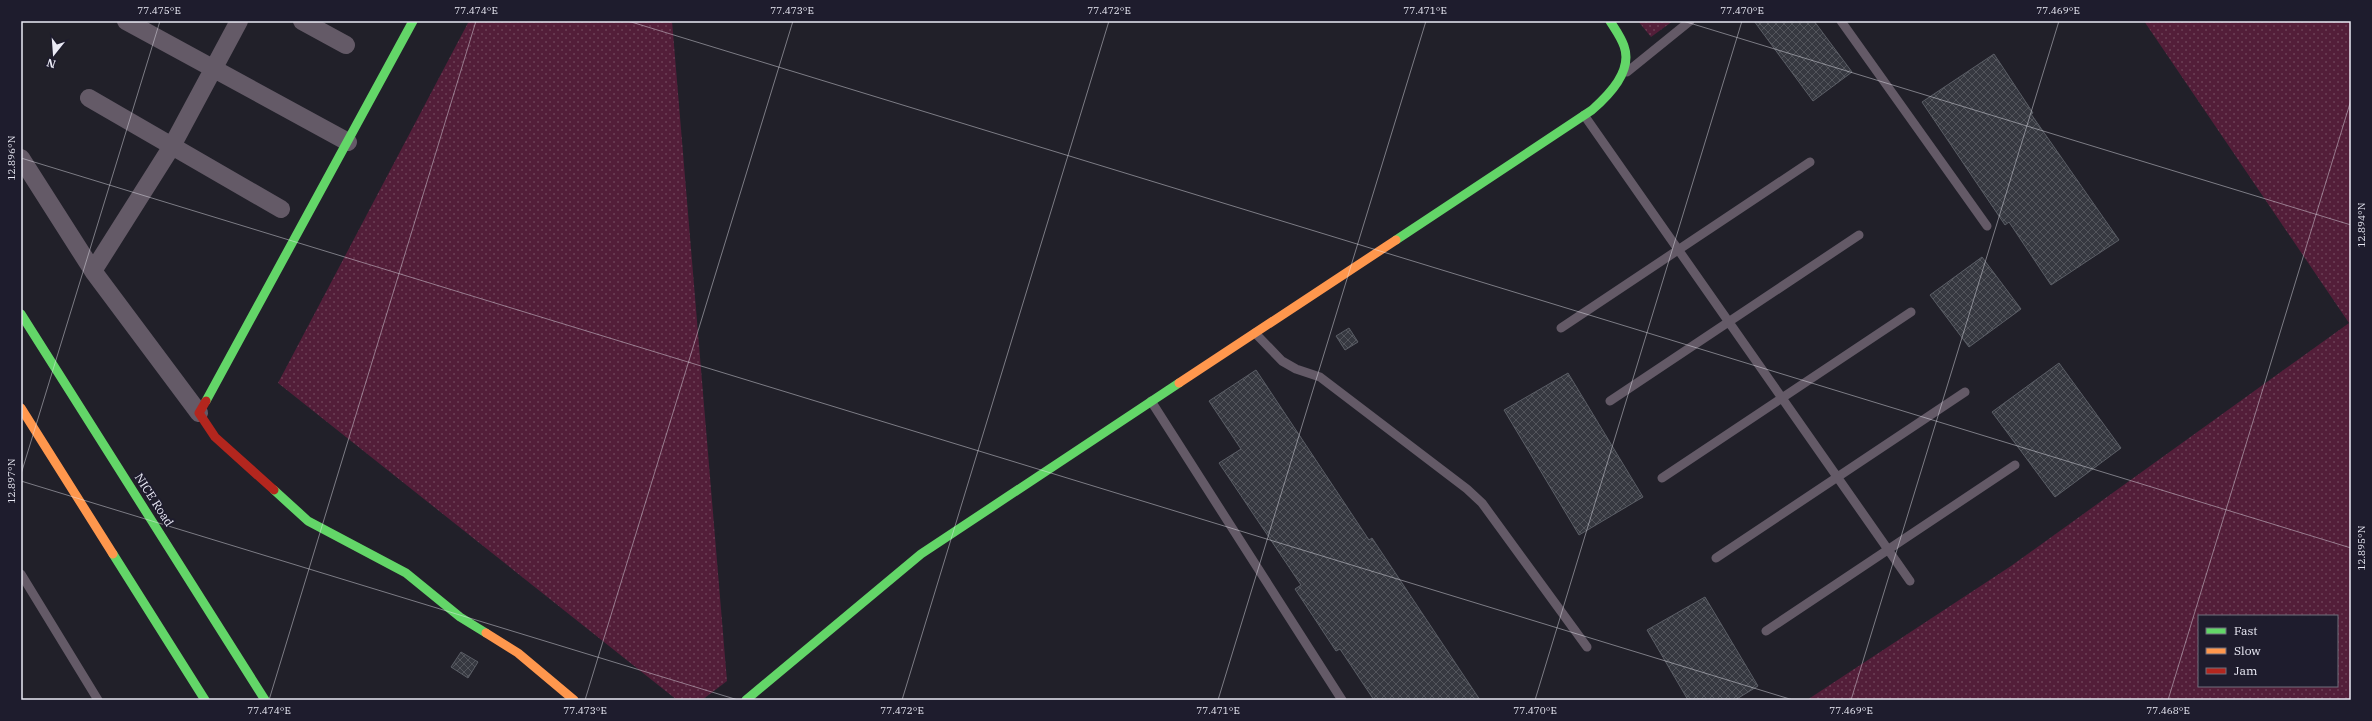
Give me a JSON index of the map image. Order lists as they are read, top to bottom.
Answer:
{
  "streets": {
    "main road": ["NICE Road"]
  },
  "legend": ["Fast", "Slow", "Jam"],
  "north": "bottom",
  "coordinates": [
    "77.475°E",
    "77.474°E",
    "77.473°E",
    "77.472°E",
    "77.471°E",
    "77.470°E",
    "77.469°E",
    "12.896°N",
    "12.894°N",
    "12.897°N",
    "12.895°N",
    "77.468°E"
  ]
}
